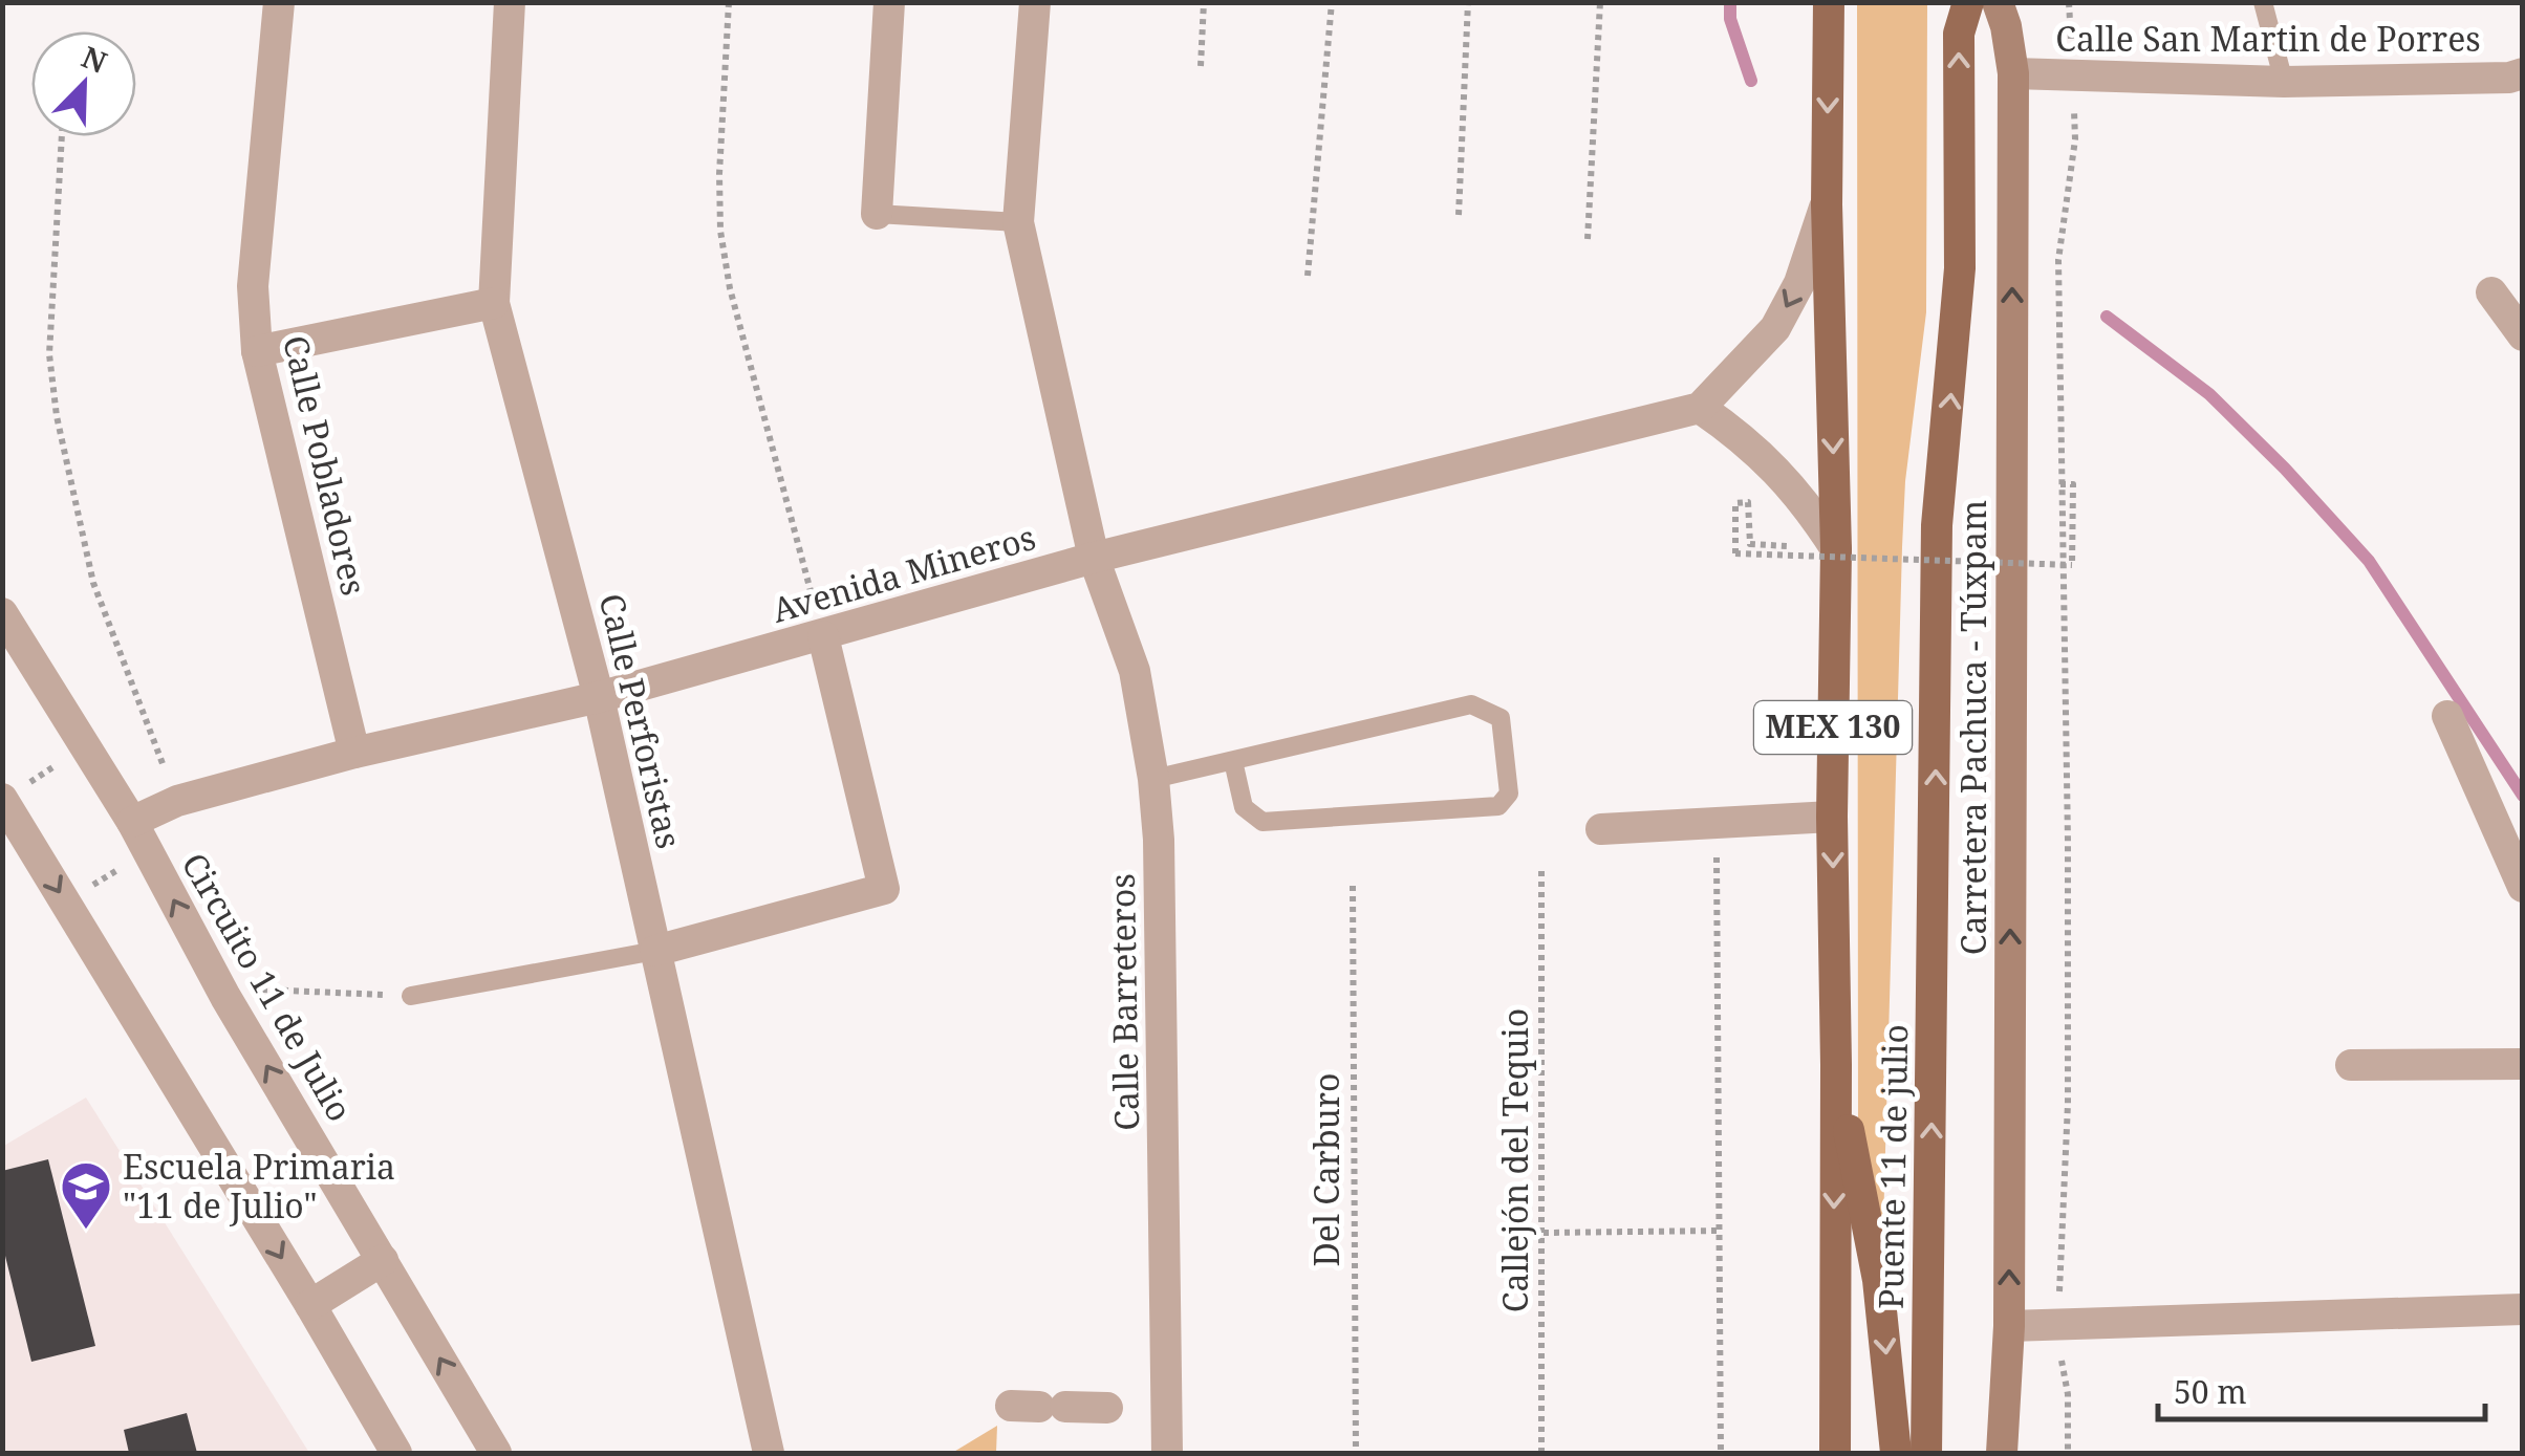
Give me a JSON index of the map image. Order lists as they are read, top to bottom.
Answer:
{
  "streets": {
    "main road": ["MEX 130", "Carretera Pachuca - Túxpam", "Puente 11 de julio"],
    "street": [
      "Calle San Martin de Porres",
      "Calle Pobladores",
      "Avenida Mineros",
      "Calle Perforistas",
      "Circuito 11 de Julio",
      "Calle Barreteros"
    ],
    "path": ["Callejón del Tequio", "Del Carburo"]
  },
  "crossings": [
    ["Calle San Martin de Porres", "Carretera Pachuca - Túxpam"],
    ["Calle Pobladores", "Avenida Mineros"],
    ["Avenida Mineros", "Calle Perforistas"],
    ["Avenida Mineros", "Circuito 11 de Julio"],
    ["Avenida Mineros", "Calle Barreteros"],
    ["Carretera Pachuca - Túxpam", "Puente 11 de julio"]
  ],
  "places": {
    "school or university": ["Escuela Primaria \"11 de Julio\""]
  },
  "scale_bar": "50 m",
  "north": "top right"
}
